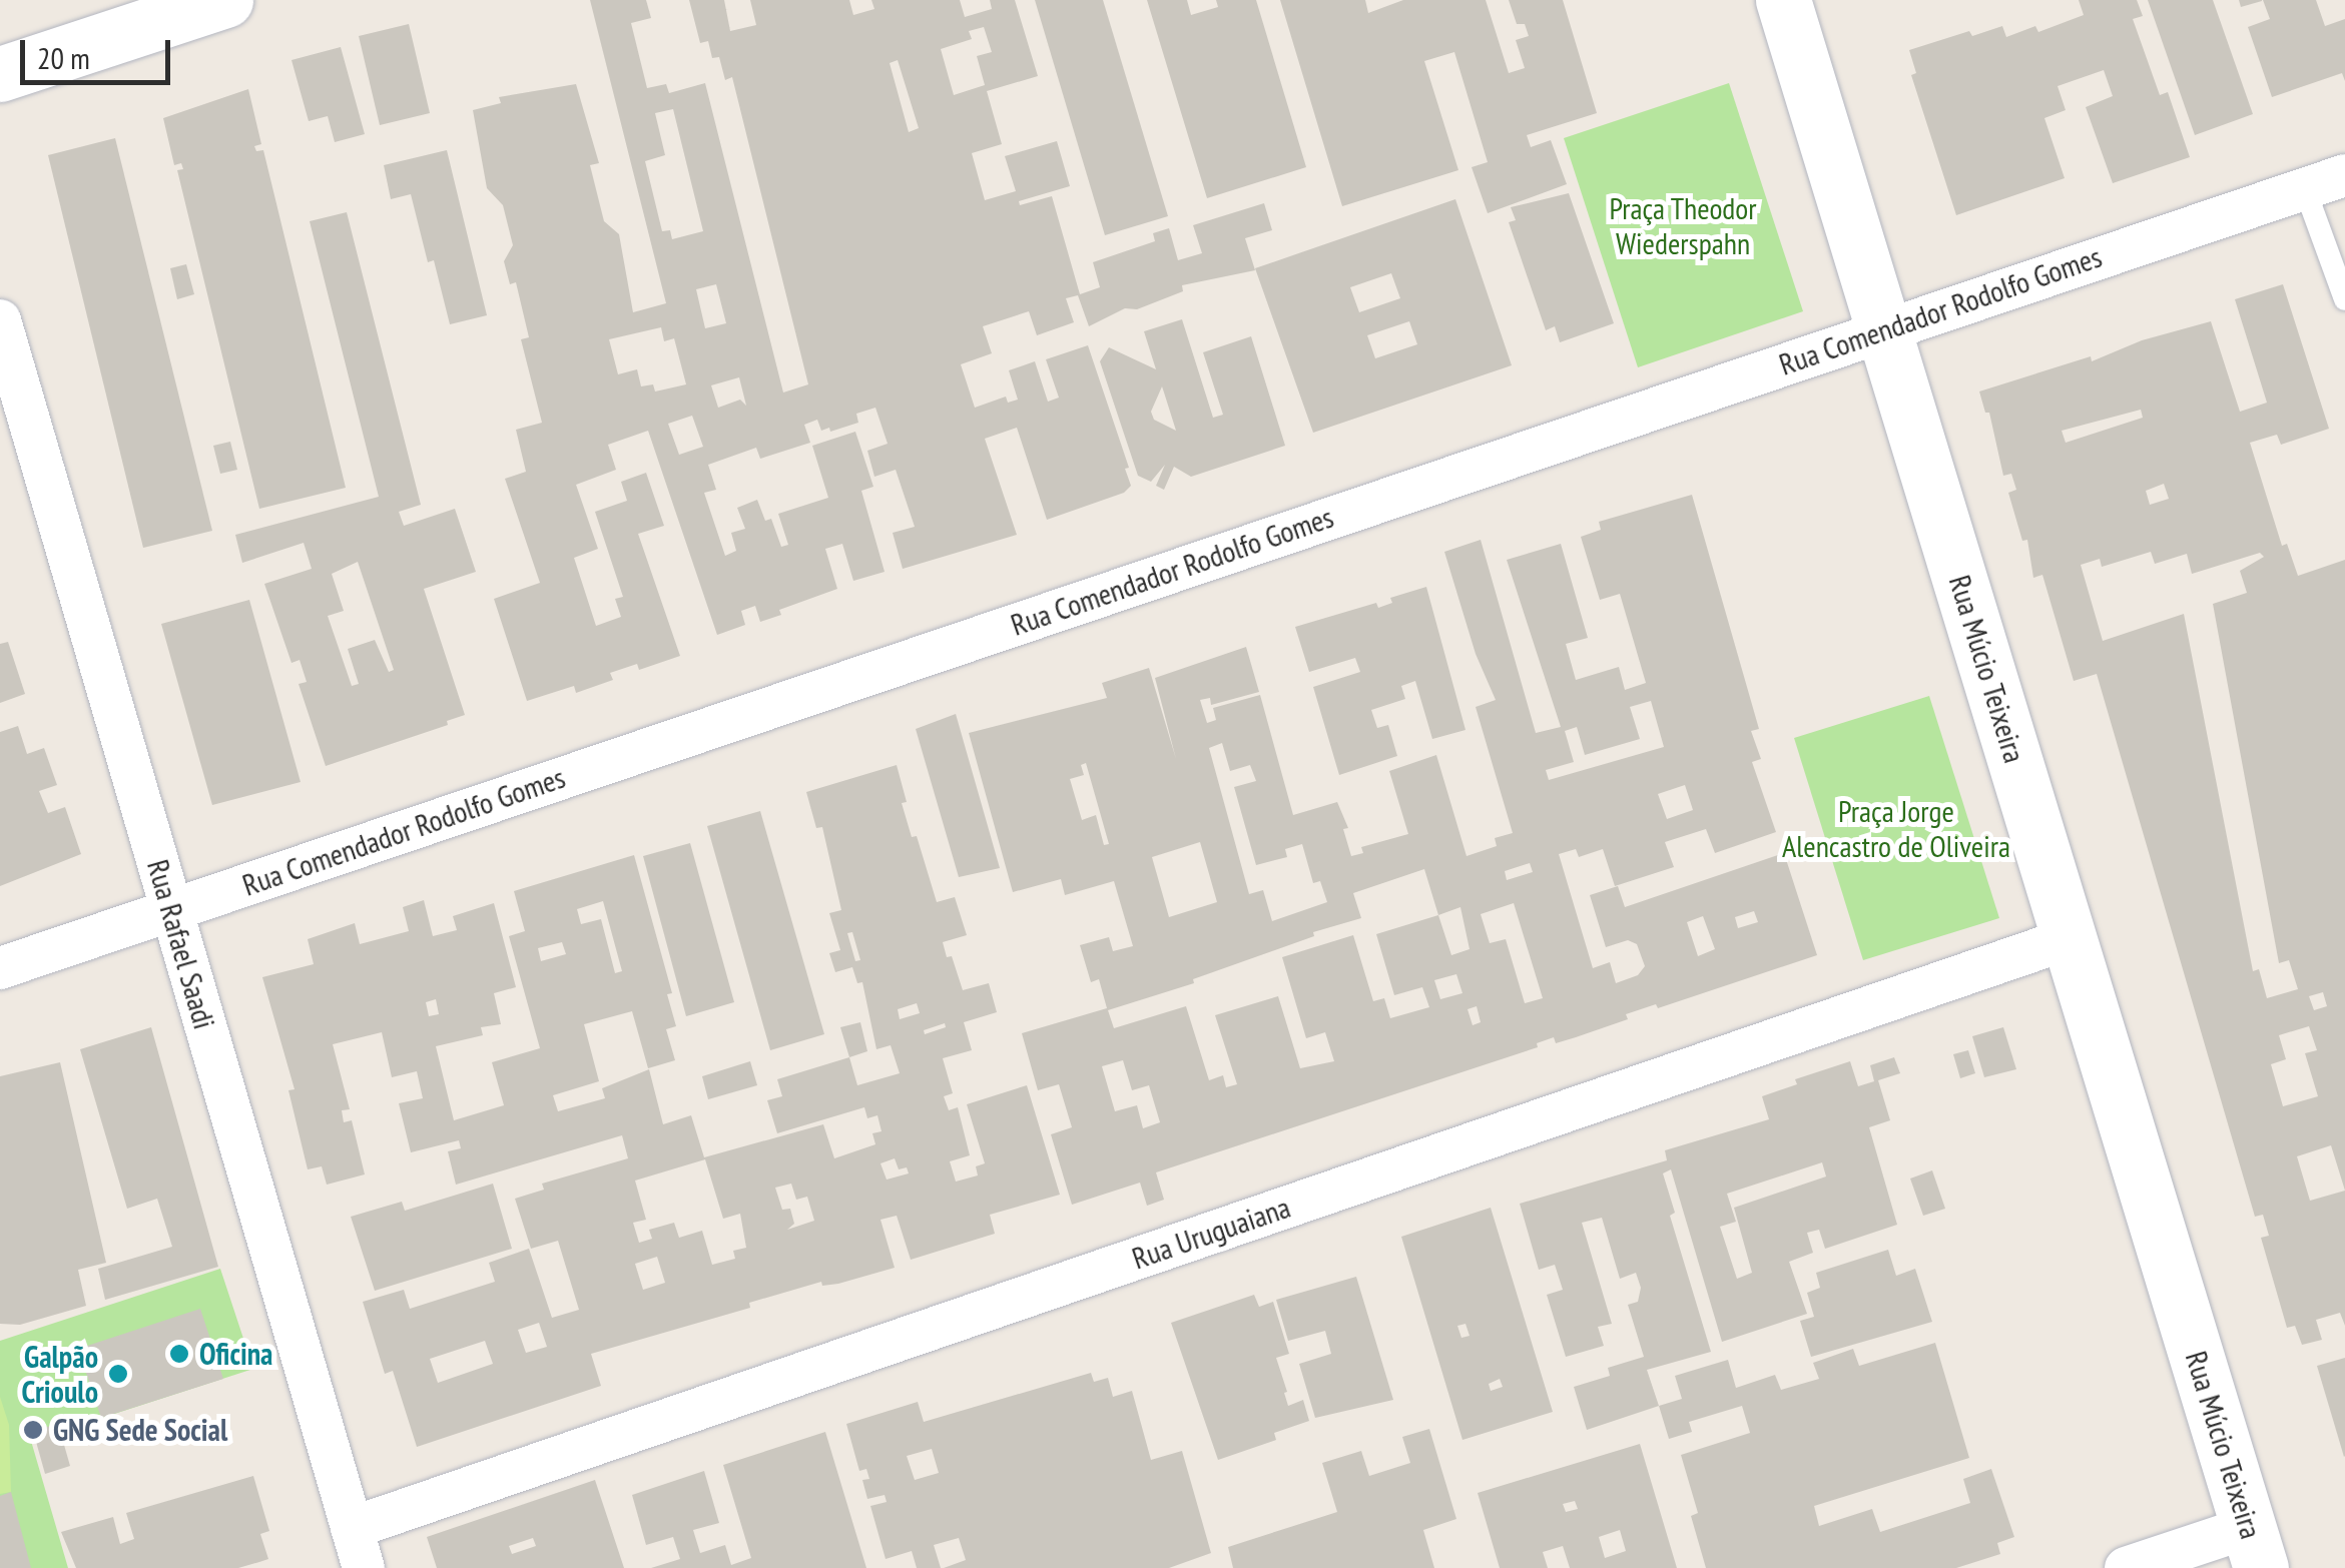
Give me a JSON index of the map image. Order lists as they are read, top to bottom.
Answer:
{
  "streets": {
    "street": [
      "Rua Comendador Rodolfo Gomes",
      "Rua Múcio Teixeira",
      "Rua Rafael Saadi",
      "Rua Uruguaiana"
    ]
  },
  "crossings": [
    ["Rua Comendador Rodolfo Gomes", "Rua Múcio Teixeira"],
    ["Rua Comendador Rodolfo Gomes", "Rua Rafael Saadi"],
    ["Rua Múcio Teixeira", "Rua Uruguaiana"],
    ["Rua Rafael Saadi", "Rua Uruguaiana"]
  ],
  "parks": ["Praça Theodor Wiederspahn", "Praça Jorge Alencastro de Oliveira"],
  "places": ["Oficina", "Galpão Crioulo", "GNG Sede Social"],
  "scale_bar": "20 m"
}
